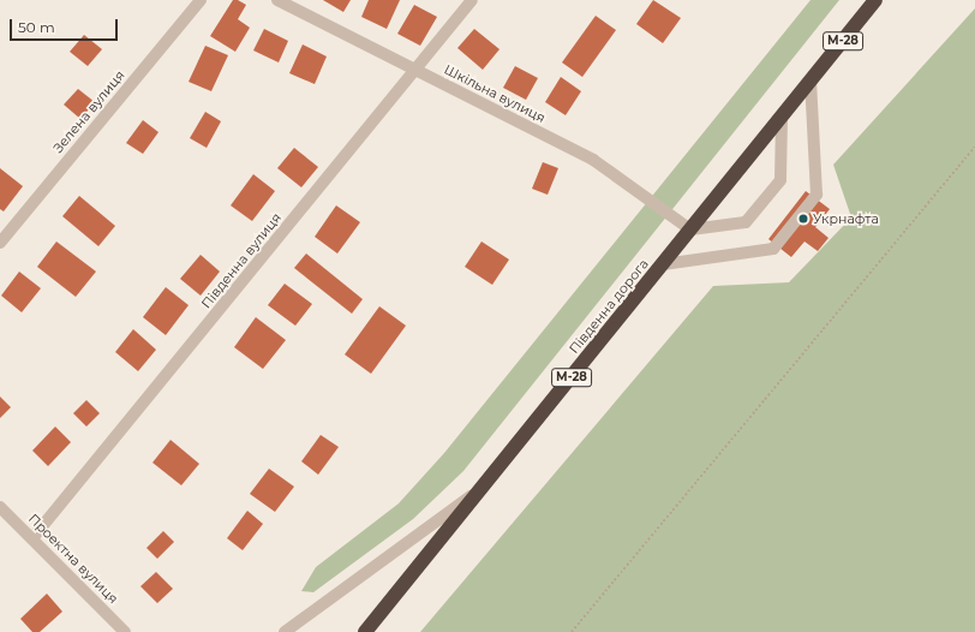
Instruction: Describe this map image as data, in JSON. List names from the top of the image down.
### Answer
{
  "streets": {
    "highway": ["М-28", "Південна дорога"],
    "street": [
      "Шкільна вулиця",
      "Зелена вулиця",
      "Південна вулиця",
      "Проектна вулиця"
    ]
  },
  "crossings": [
    ["Шкільна вулиця", "Південна вулиця"],
    ["Шкільна вулиця", "Південна дорога"],
    ["Південна вулиця", "Проектна вулиця"]
  ],
  "places": ["Укрнафта"],
  "scale_bar": "50 m"
}
